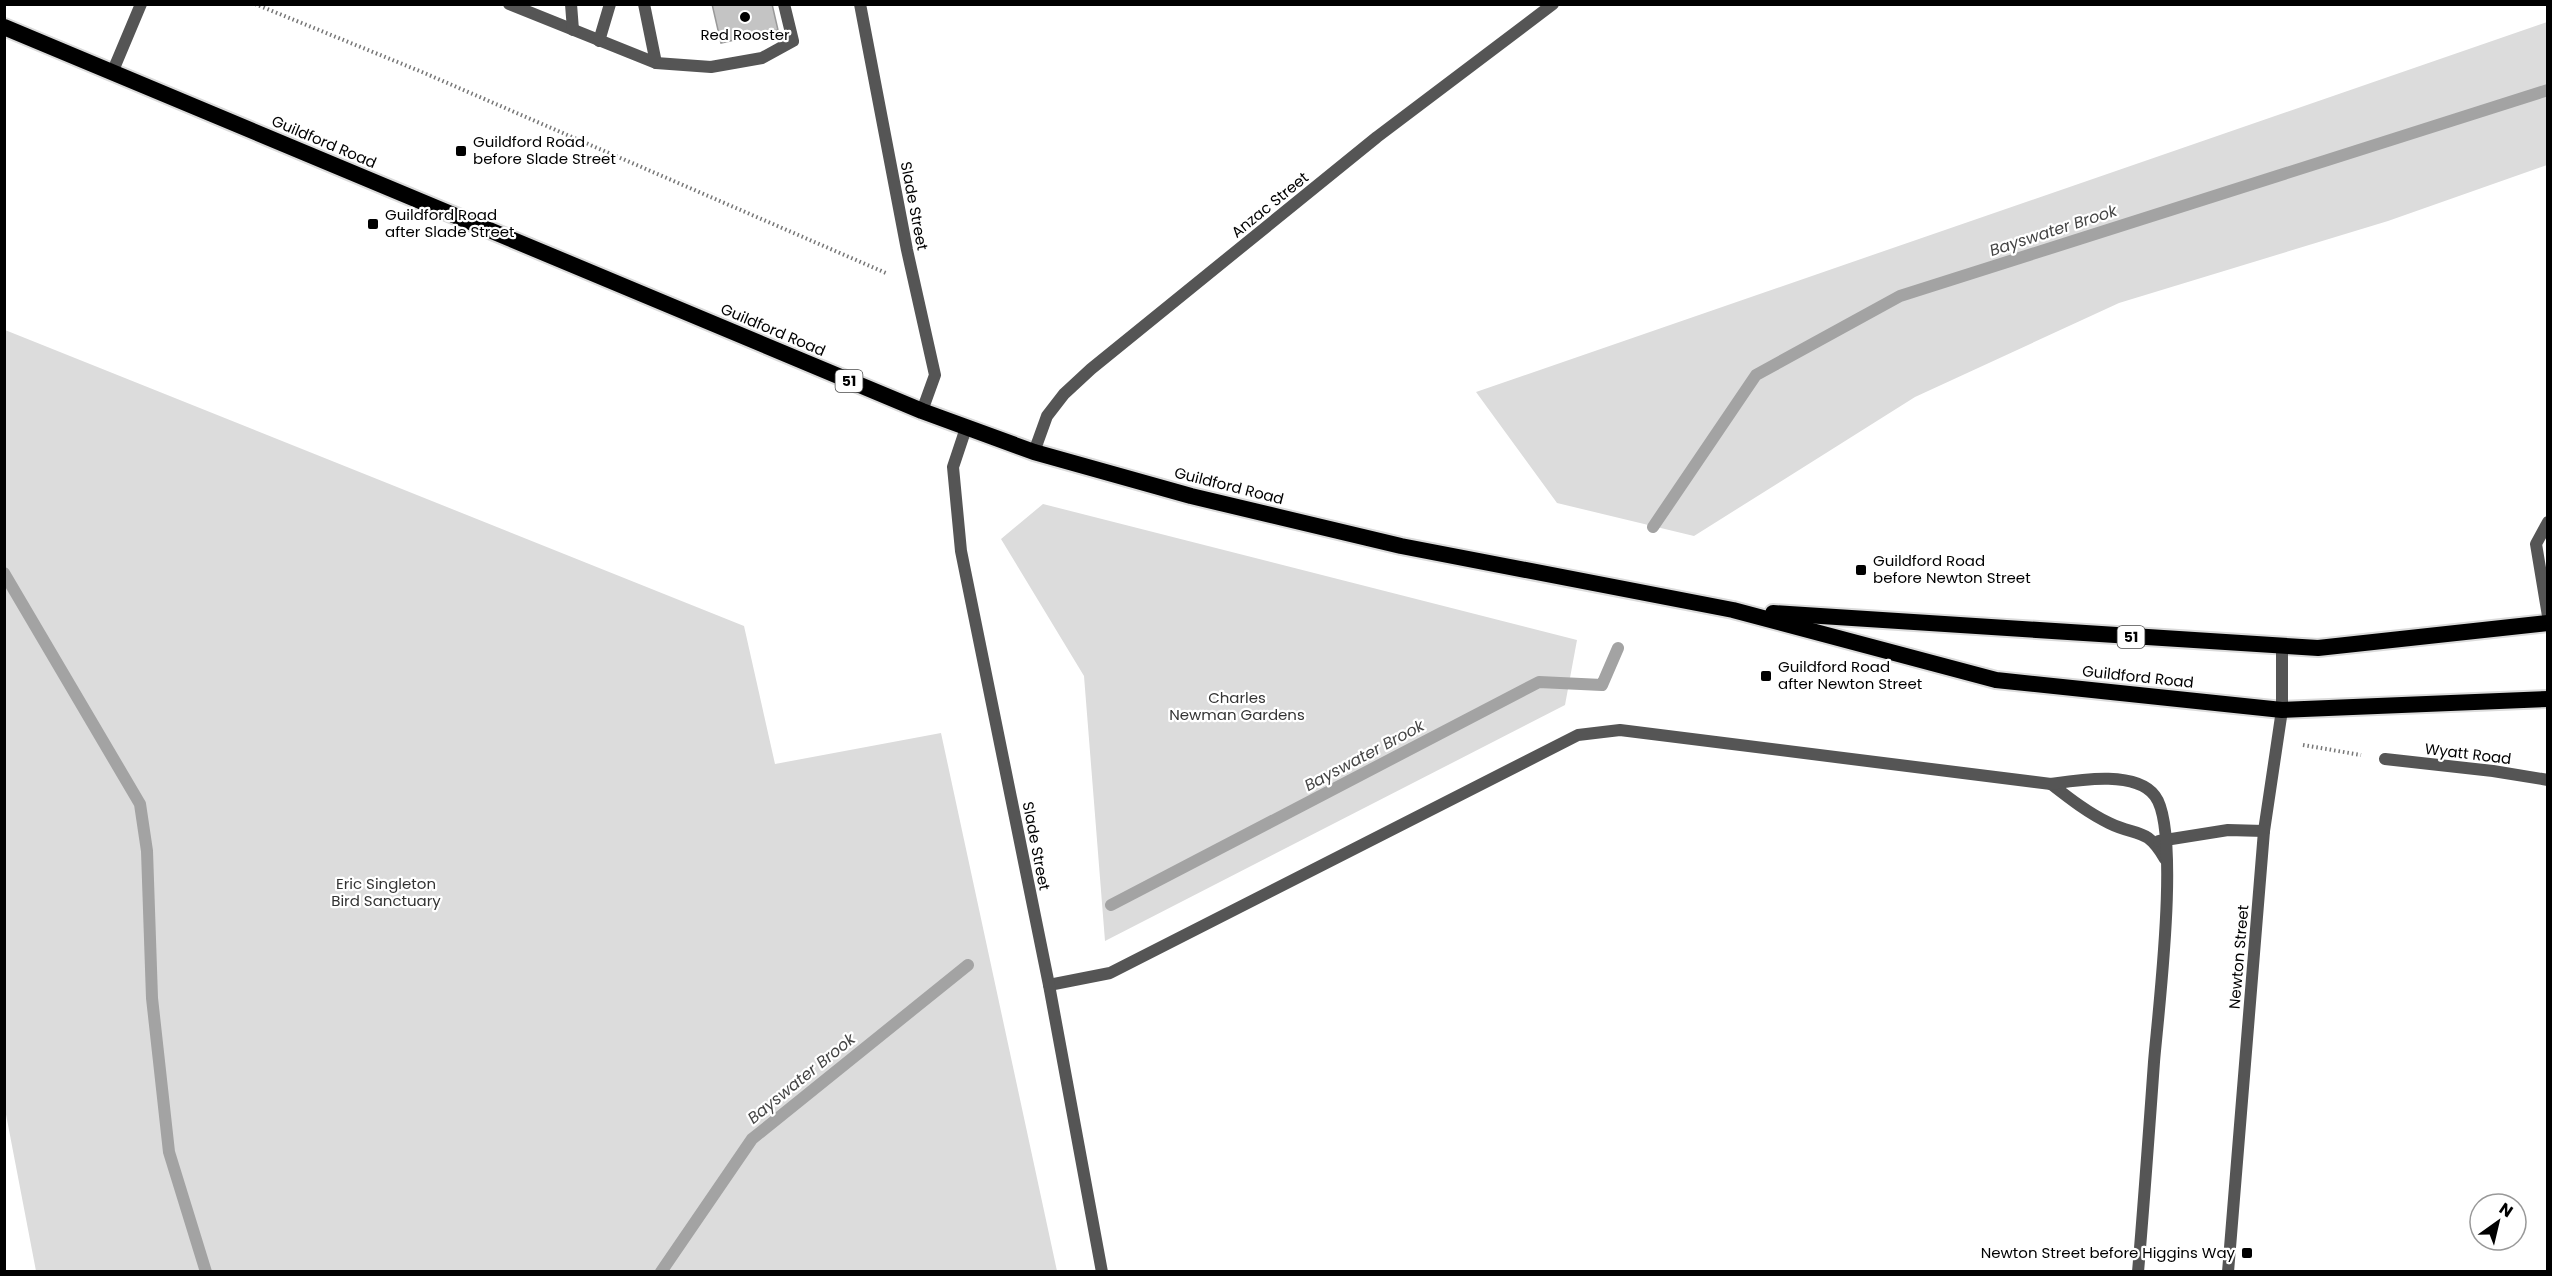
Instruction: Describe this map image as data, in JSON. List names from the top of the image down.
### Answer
{
  "streets": {
    "highway": ["Guildford Road", "51"],
    "street": [
      "Anzac Street",
      "Slade Street",
      "Wyatt Road",
      "Newton Street"
    ]
  },
  "crossings": [
    ["Guildford Road", "Anzac Street"],
    ["Guildford Road", "Slade Street"],
    ["Guildford Road", "Newton Street"]
  ],
  "water": ["Bayswater Brook"],
  "parks": ["Charles Newman Gardens", "Eric Singleton Bird Sanctuary"],
  "places": {
    "other": ["Red Rooster"],
    "transit": [
      "Guildford Road before Slade Street",
      "Guildford Road after Slade Street",
      "Guildford Road before Newton Street",
      "Guildford Road after Newton Street",
      "Newton Street before Higgins Way"
    ]
  },
  "north": "top right"
}
